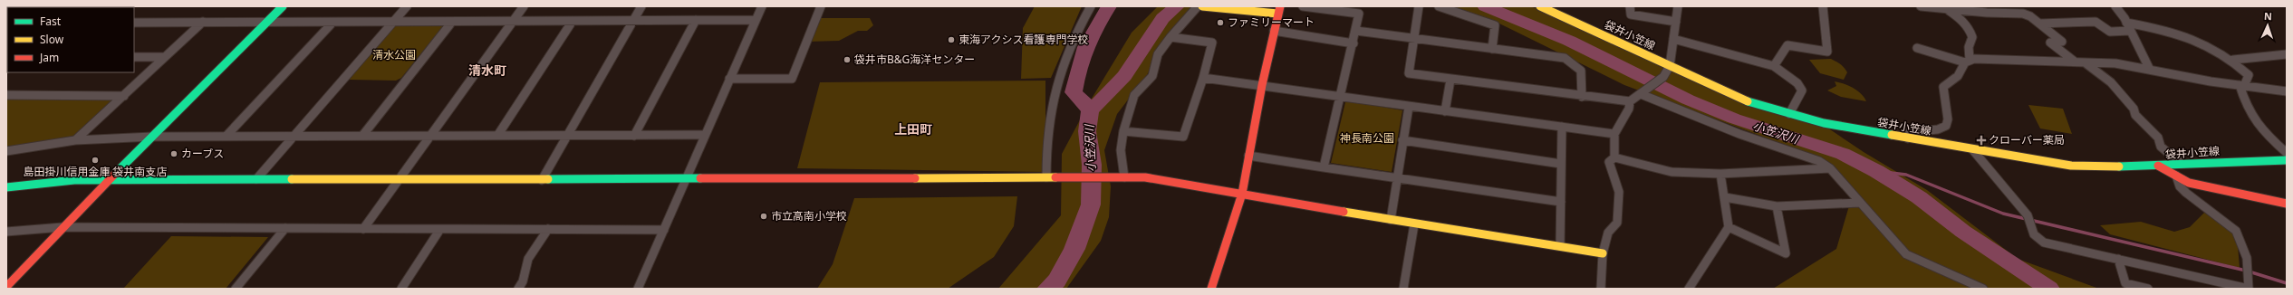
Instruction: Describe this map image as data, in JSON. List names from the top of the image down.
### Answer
{
  "streets": {
    "street": ["袋井小笠線"]
  },
  "districts": ["清水町", "上田町"],
  "water": ["小笠沢川"],
  "parks": ["清水公園", "神長南公園"],
  "places": {
    "other": [
      "ファミリーマート",
      "東海アクシス看護専門学校",
      "袋井市B&G海洋センター",
      "カーブス",
      "島田掛川信用金庫 袋井南支店",
      "市立高南小学校"
    ],
    "health": ["クローバー薬局"]
  },
  "legend": ["Fast", "Slow", "Jam"],
  "north": "top"
}
